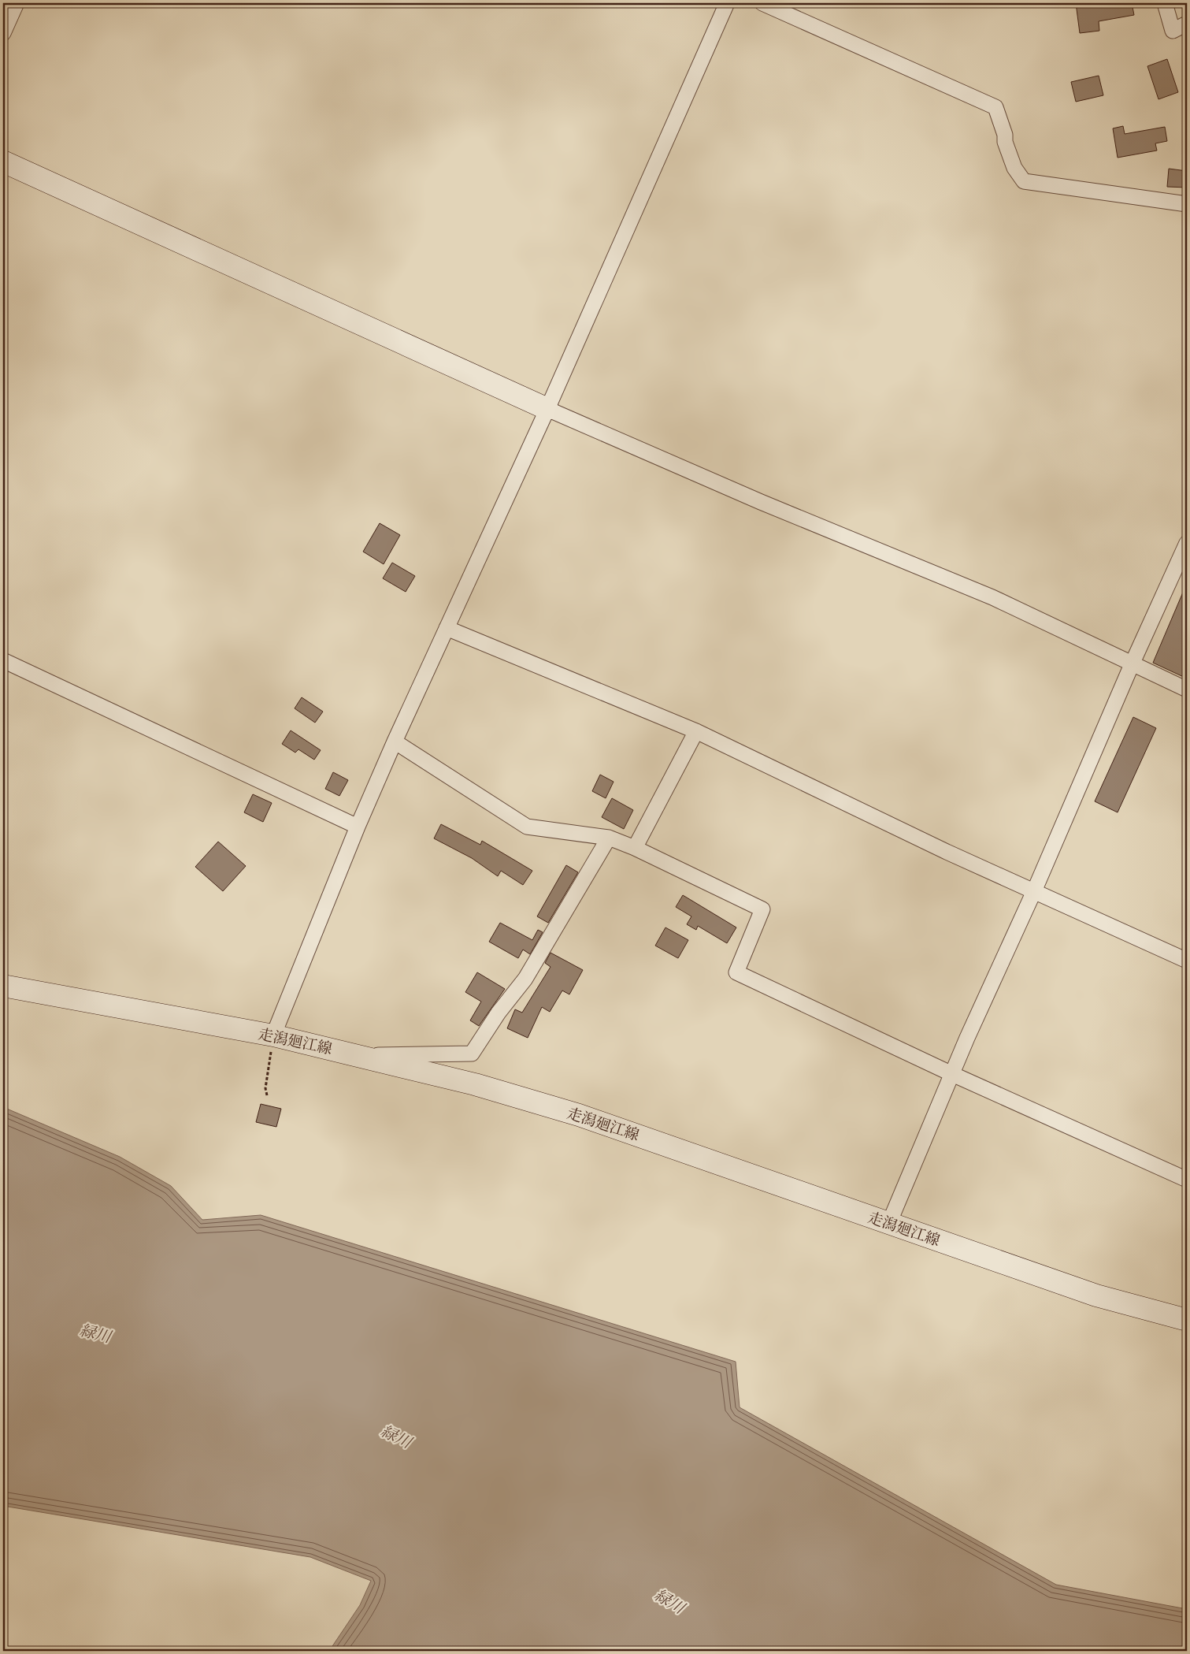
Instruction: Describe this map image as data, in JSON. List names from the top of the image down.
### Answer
{
  "streets": {
    "main road": ["走潟廻江線"]
  },
  "water": ["緑川"]
}
